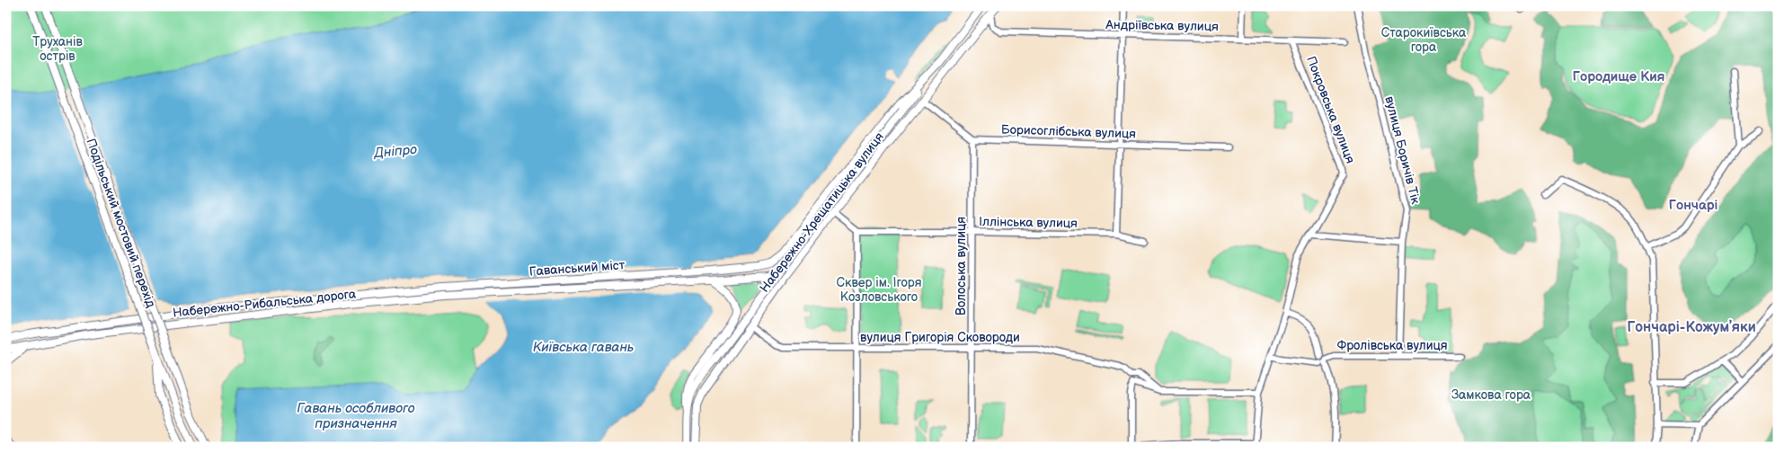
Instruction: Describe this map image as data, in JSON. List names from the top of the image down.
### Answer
{
  "streets": {
    "main road": [
      "Набережно-Хрещатицька вулиця",
      "Подільський мостовий перехід",
      "Гаванський міст",
      "Набережно-Рибальська дорога"
    ],
    "street": [
      "Андріївська вулиця",
      "Покровська вулиця",
      "Борисоглібська вулиця",
      "вулиця Боричів Тік",
      "Іллінська вулиця",
      "Волоська вулиця",
      "вулиця Григорія Сковороди",
      "Фролівська вулиця"
    ]
  },
  "crossings": [
    ["Андріївська вулиця", "Покровська вулиця"],
    ["Андріївська вулиця", "Набережно-Хрещатицька вулиця"],
    ["Покровська вулиця", "Фролівська вулиця"],
    ["Борисоглібська вулиця", "Волоська вулиця"],
    ["вулиця Боричів Тік", "Фролівська вулиця"],
    ["Набережно-Хрещатицька вулиця", "Гаванський міст"],
    ["Набережно-Хрещатицька вулиця", "вулиця Григорія Сковороди"],
    ["Іллінська вулиця", "Волоська вулиця"],
    ["Волоська вулиця", "вулиця Григорія Сковороди"],
    ["Гаванський міст", "Набережно-Рибальська дорога"]
  ],
  "districts": ["Городище Кия", "Гончарі", "Гончарі-Кожумʼяки"],
  "water": ["Дніпро", "Київська гавань", "Гавань особливого призначення"],
  "parks": [
    "Старокиївська гора",
    "Труханів острів",
    "Сквер ім. Ігоря Козловського",
    "Замкова гора"
  ]
}
